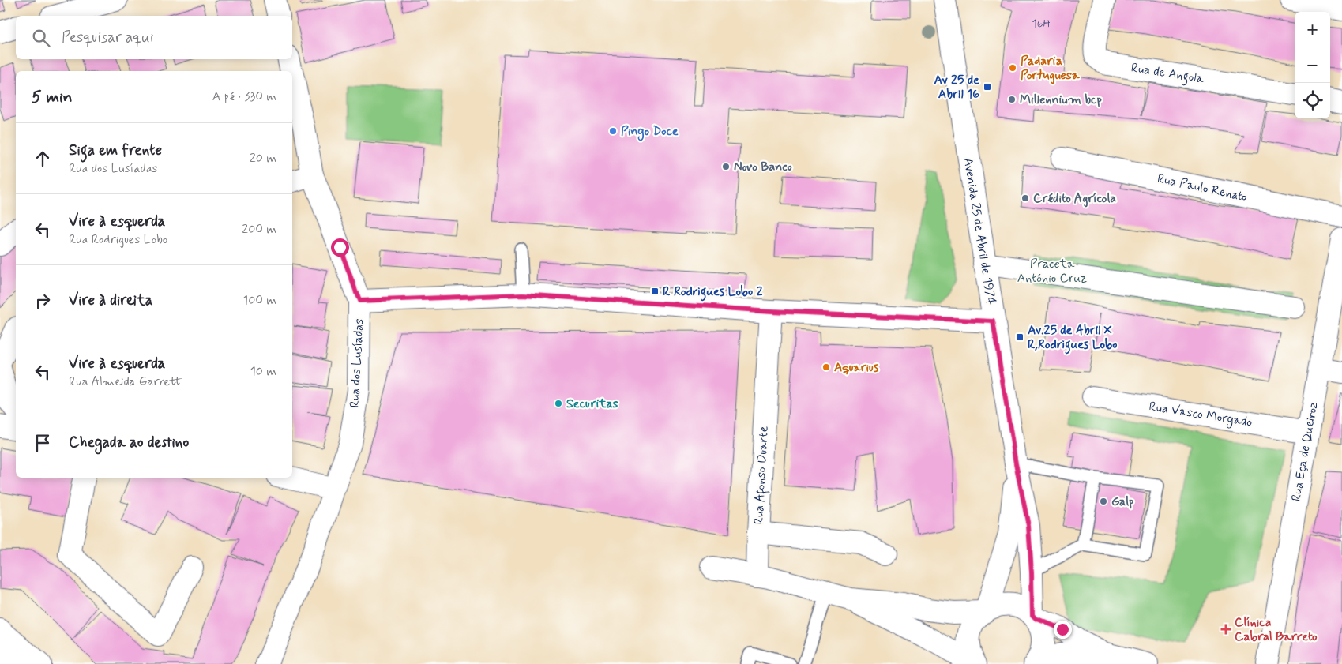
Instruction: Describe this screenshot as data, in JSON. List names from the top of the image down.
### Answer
{
  "streets": {
    "street": [
      "Rua de Angola",
      "Rua Paulo Renato",
      "Avenida 25 de Abril de 1974",
      "Rua dos Lusíadas",
      "Rua Vasco Morgado",
      "Rua Eça de Queiroz",
      "Rua Afonso Duarte"
    ]
  },
  "crossings": [
    ["Rua Vasco Morgado", "Rua Eça de Queiroz"]
  ],
  "parks": ["Praceta António Cruz"],
  "places": {
    "other": [
      "Padaria Portuguesa",
      "Millennium bcp",
      "Pingo Doce",
      "Novo Banco",
      "Crédito Agrícola",
      "Aquarius",
      "Securitas",
      "Galp"
    ],
    "transit": ["Av 25 de Abril 16", "R Rodrigues Lobo 2", "Av.25 de Abril X R,Rodrigues Lobo"],
    "health": ["Clínica Cabral Barreto"]
  },
  "house_numbers": ["16H"],
  "page": {
    "map_buttons": ["+", "−"],
    "search": "Pesquisar aqui",
    "heading": ["5 min", "A pé · 330 m"],
    "list": [
      ["Siga em frente", "Rua dos Lusíadas", "20 m"],
      ["Vire à esquerda", "Rua Rodrigues Lobo", "200 m"],
      ["Vire à direita", "100 m"],
      ["Vire à esquerda", "Rua Almeida Garrett", "10 m"],
      "Chegada ao destino"
    ]
  }
}
